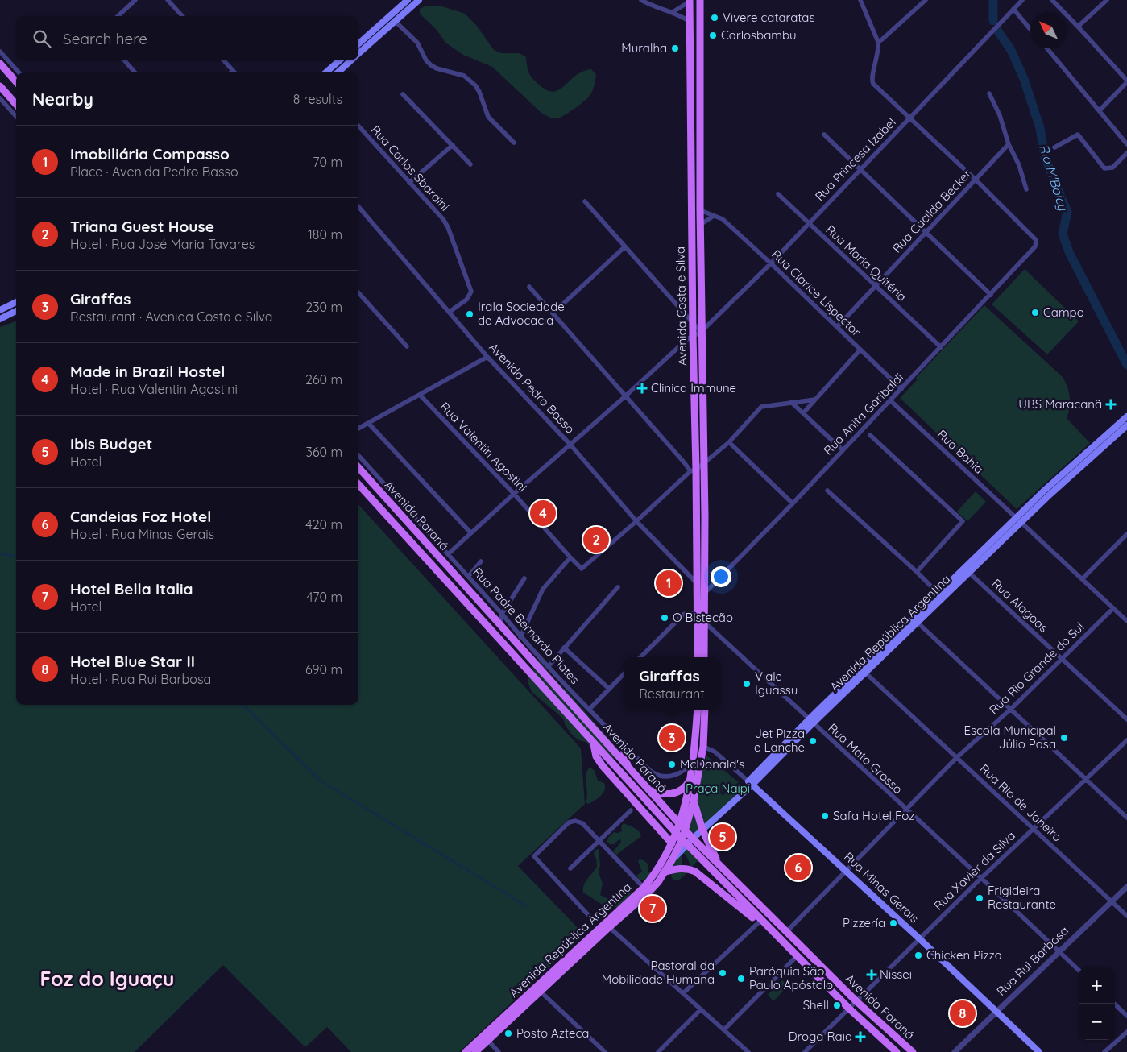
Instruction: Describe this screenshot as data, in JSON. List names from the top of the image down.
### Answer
{
  "streets": {
    "main road": [
      "Avenida Costa e Silva",
      "Avenida Paraná",
      "Avenida República Argentina",
      "Rua Minas Gerais"
    ],
    "street": [
      "Rua Princesa Izabel",
      "Rua Carlos Sbaraini",
      "Rua Cacilda Becker",
      "Rua Maria Quitéria",
      "Rua Clarice Lispector",
      "Avenida Pedro Basso",
      "Rua Anita Garibaldi",
      "Rua Valentin Agostini",
      "Rua Bahia",
      "Rua Alagoas",
      "Rua Padre Bernardo Plates",
      "Rua Rio Grande do Sul",
      "Rua Mato Grosso",
      "Rua Rio de Janeiro",
      "Rua Xavier da Silva",
      "Rua Rui Barbosa"
    ]
  },
  "crossings": [
    ["Rua Princesa Izabel", "Rua Maria Quitéria"],
    ["Rua Princesa Izabel", "Rua Clarice Lispector"],
    ["Rua Princesa Izabel", "Avenida Costa e Silva"],
    ["Rua Princesa Izabel", "Avenida Pedro Basso"],
    ["Rua Princesa Izabel", "Rua Valentin Agostini"],
    ["Rua Princesa Izabel", "Rua Padre Bernardo Plates"],
    ["Rua Carlos Sbaraini", "Avenida Pedro Basso"],
    ["Rua Cacilda Becker", "Rua Maria Quitéria"],
    ["Rua Cacilda Becker", "Rua Clarice Lispector"],
    ["Rua Cacilda Becker", "Rua Anita Garibaldi"],
    ["Rua Maria Quitéria", "Rua Anita Garibaldi"],
    ["Rua Clarice Lispector", "Avenida Costa e Silva"],
    ["Rua Clarice Lispector", "Rua Anita Garibaldi"],
    ["Avenida Costa e Silva", "Avenida Pedro Basso"],
    ["Avenida Costa e Silva", "Rua Anita Garibaldi"],
    ["Avenida Costa e Silva", "Rua Mato Grosso"],
    ["Avenida Pedro Basso", "Rua Valentin Agostini"],
    ["Rua Anita Garibaldi", "Rua Bahia"],
    ["Rua Bahia", "Avenida República Argentina"],
    ["Rua Bahia", "Rua Rio Grande do Sul"],
    ["Avenida Paraná", "Avenida República Argentina"],
    ["Avenida Paraná", "Rua Rio Grande do Sul"],
    ["Avenida Paraná", "Rua Xavier da Silva"],
    ["Rua Alagoas", "Avenida República Argentina"],
    ["Rua Alagoas", "Rua Rio Grande do Sul"],
    ["Avenida República Argentina", "Rua Mato Grosso"],
    ["Avenida República Argentina", "Rua Rio de Janeiro"],
    ["Avenida República Argentina", "Rua Minas Gerais"],
    ["Rua Rio Grande do Sul", "Rua Mato Grosso"],
    ["Rua Rio Grande do Sul", "Rua Rio de Janeiro"],
    ["Rua Rio Grande do Sul", "Rua Minas Gerais"],
    ["Rua Mato Grosso", "Rua Xavier da Silva"],
    ["Rua Mato Grosso", "Rua Rui Barbosa"],
    ["Rua Rio de Janeiro", "Rua Xavier da Silva"],
    ["Rua Rio de Janeiro", "Rua Rui Barbosa"],
    ["Rua Xavier da Silva", "Rua Minas Gerais"],
    ["Rua Minas Gerais", "Rua Rui Barbosa"]
  ],
  "districts": ["Foz do Iguaçu"],
  "water": ["Rio M'Boicy"],
  "parks": ["Praça Naipi"],
  "places": {
    "other": [
      "Vivere cataratas",
      "Carlosbambu",
      "Muralha",
      "Campo",
      "Irala Sociedade de Advocacia",
      "O Bistecão",
      "Viale Iguassu",
      "Escola Municipal Júlio Pasa",
      "Jet Pizza e Lanche",
      "McDonald's",
      "Safa Hotel Foz",
      "Frigideira Restaurante",
      "Pizzería",
      "Chicken Pizza",
      "Pastoral da Mobilidade Humana",
      "Paróquia São Paulo Apóstolo",
      "Shell",
      "Posto Azteca"
    ],
    "health": [
      "Clinica Immune",
      "UBS Maracanã",
      "Nissei",
      "Droga Raia"
    ]
  },
  "north": "top left",
  "page": {
    "search": "Search here",
    "heading": ["Nearby", "8 results"],
    "list": [
      {
        "mark": "1",
        "name": "Imobiliária Compasso",
        "note": "Place · Avenida Pedro Basso",
        "value": "70 m"
      },
      {
        "mark": "2",
        "name": "Triana Guest House",
        "note": "Hotel · Rua José Maria Tavares",
        "value": "180 m"
      },
      {
        "mark": "3",
        "name": "Giraffas",
        "note": "Restaurant · Avenida Costa e Silva",
        "value": "230 m"
      },
      {
        "mark": "4",
        "name": "Made in Brazil Hostel",
        "note": "Hotel · Rua Valentin Agostini",
        "value": "260 m"
      },
      {
        "mark": "5",
        "name": "Ibis Budget",
        "note": "Hotel",
        "value": "360 m"
      },
      {
        "mark": "6",
        "name": "Candeias Foz Hotel",
        "note": "Hotel · Rua Minas Gerais",
        "value": "420 m"
      },
      {
        "mark": "7",
        "name": "Hotel Bella Italia",
        "note": "Hotel",
        "value": "470 m"
      },
      {
        "mark": "8",
        "name": "Hotel Blue Star II",
        "note": "Hotel · Rua Rui Barbosa",
        "value": "690 m"
      }
    ],
    "pins": [
      "4",
      "2",
      "1",
      "3",
      "5",
      "6",
      "7",
      "8"
    ],
    "popup": ["Giraffas", "Restaurant"],
    "map_buttons": ["+", "−"]
  }
}
